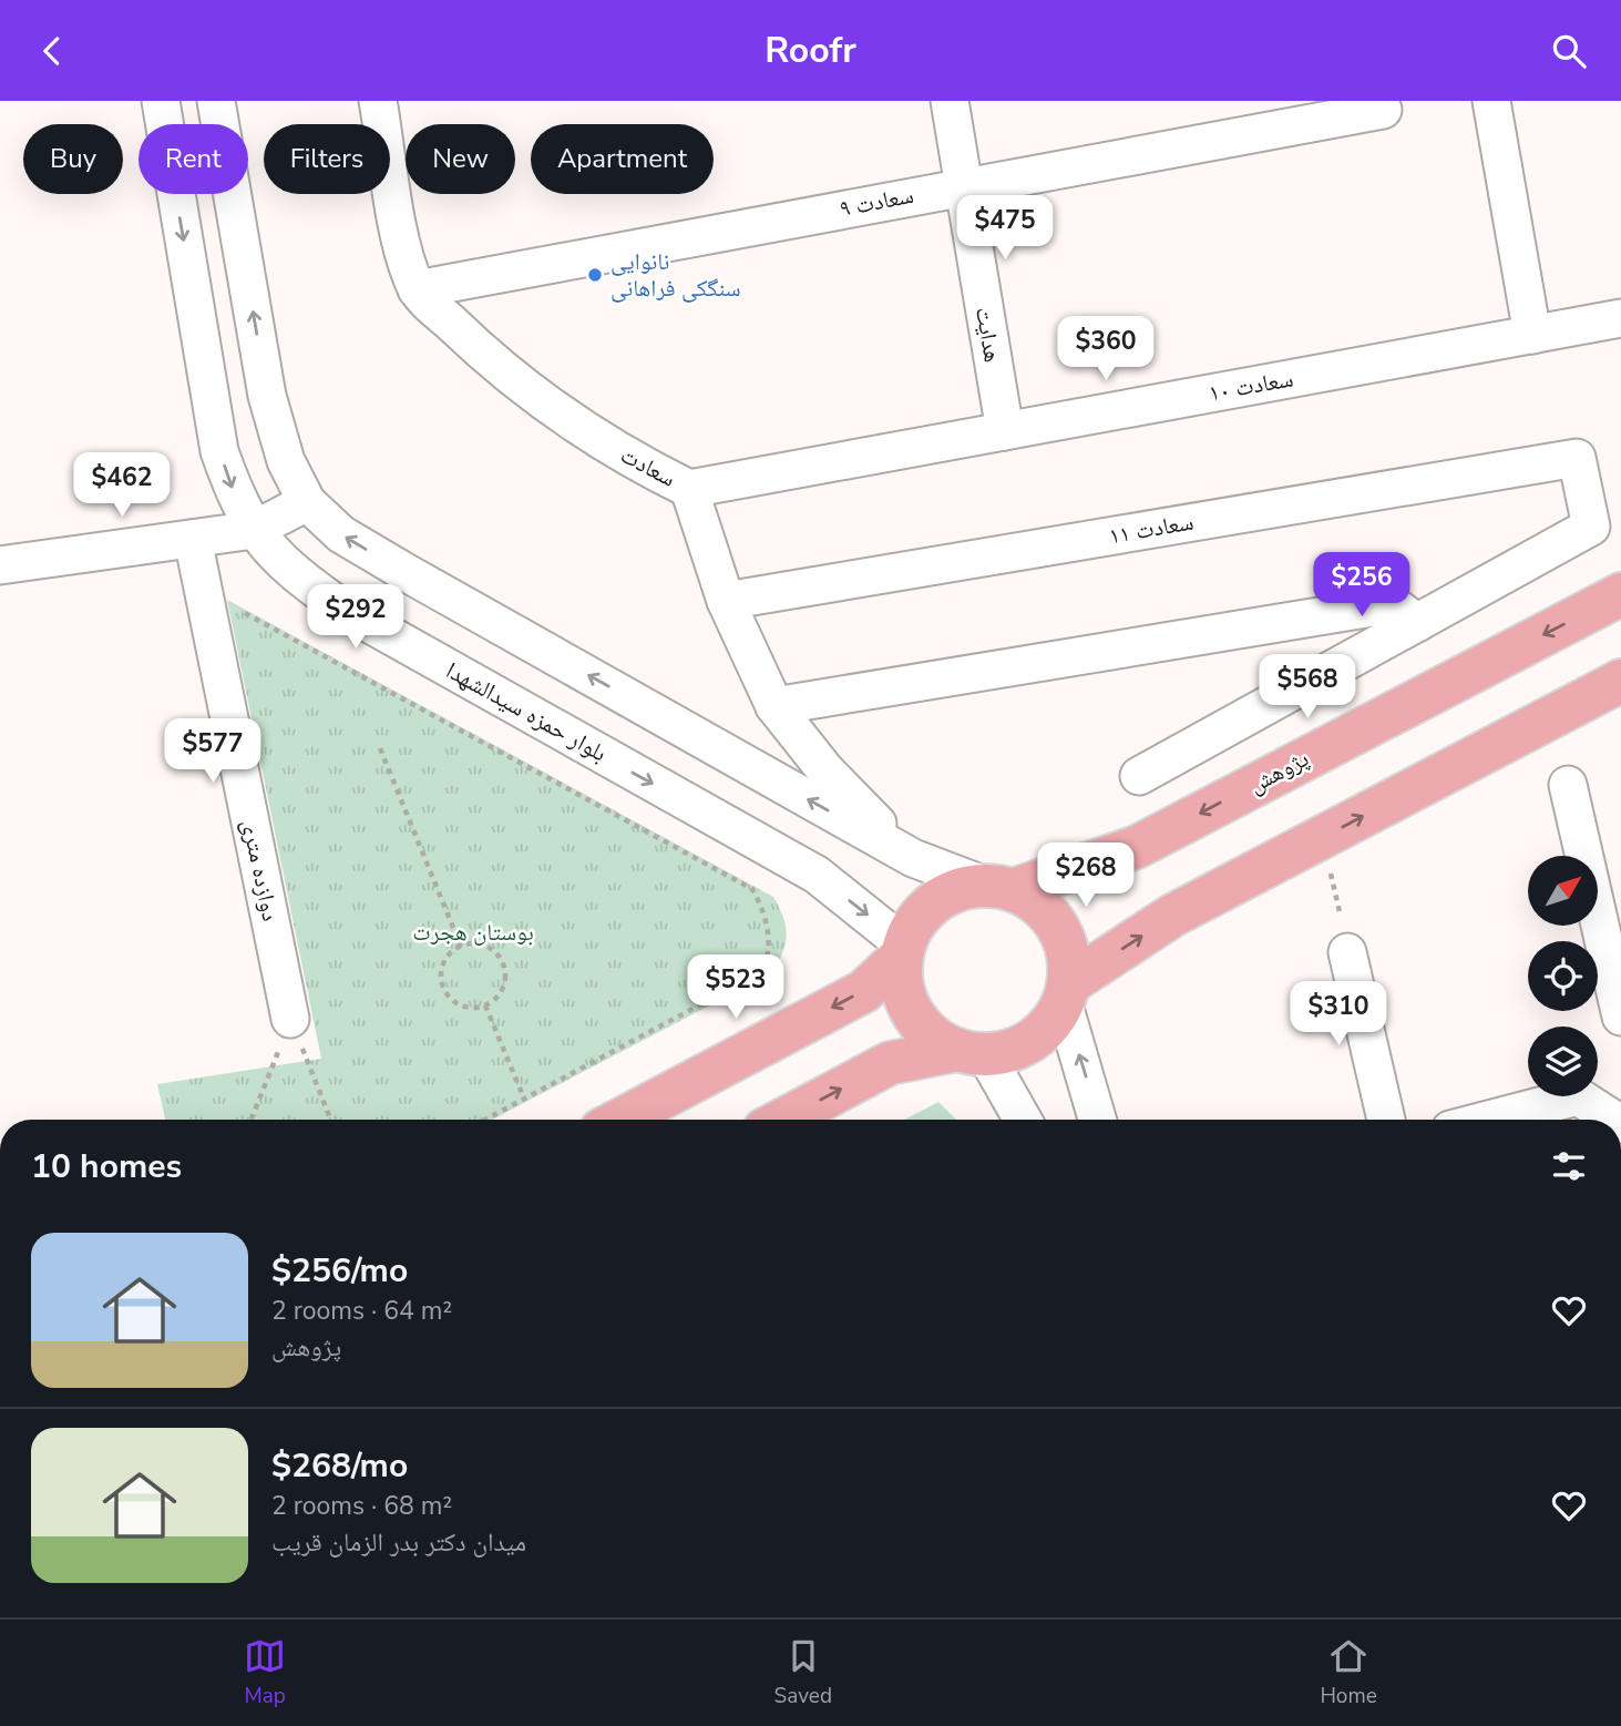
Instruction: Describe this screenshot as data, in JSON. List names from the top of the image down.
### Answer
{
  "streets": {
    "main road": ["پژوهش"],
    "street": [
      "سعادت ۹",
      "هدایت",
      "سعادت ۱۰",
      "سعادت",
      "سعادت ۱۱",
      "بلوار حمزه سیدالشهدا",
      "دوازده متری"
    ]
  },
  "crossings": [
    ["سعادت ۹", "هدایت"],
    ["سعادت ۹", "سعادت"],
    ["هدایت", "سعادت ۱۰"],
    ["سعادت ۱۰", "سعادت"],
    ["سعادت", "سعادت ۱۱"],
    ["بلوار حمزه سیدالشهدا", "پژوهش"]
  ],
  "parks": ["بوستان هجرت"],
  "places": ["نانوایی سنگکی فراهانی"],
  "north": "top right",
  "page": {
    "header": "Roofr",
    "chip": [
      "Buy",
      "Rent",
      "Filters",
      "New",
      "Apartment"
    ],
    "price": [
      "$475",
      "$360",
      "$462",
      "$256",
      "$292",
      "$568",
      "$577",
      "$268",
      "$523",
      "$310"
    ],
    "heading": "10 homes",
    "list": [
      {
        "name": "$256/mo",
        "note": "2 rooms · 64 m² · پژوهش"
      },
      {
        "name": "$268/mo",
        "note": "2 rooms · 68 m² · میدان دکتر بدر الزمان قریب"
      }
    ],
    "tabs": ["Map", "Saved", "Home"]
  }
}
